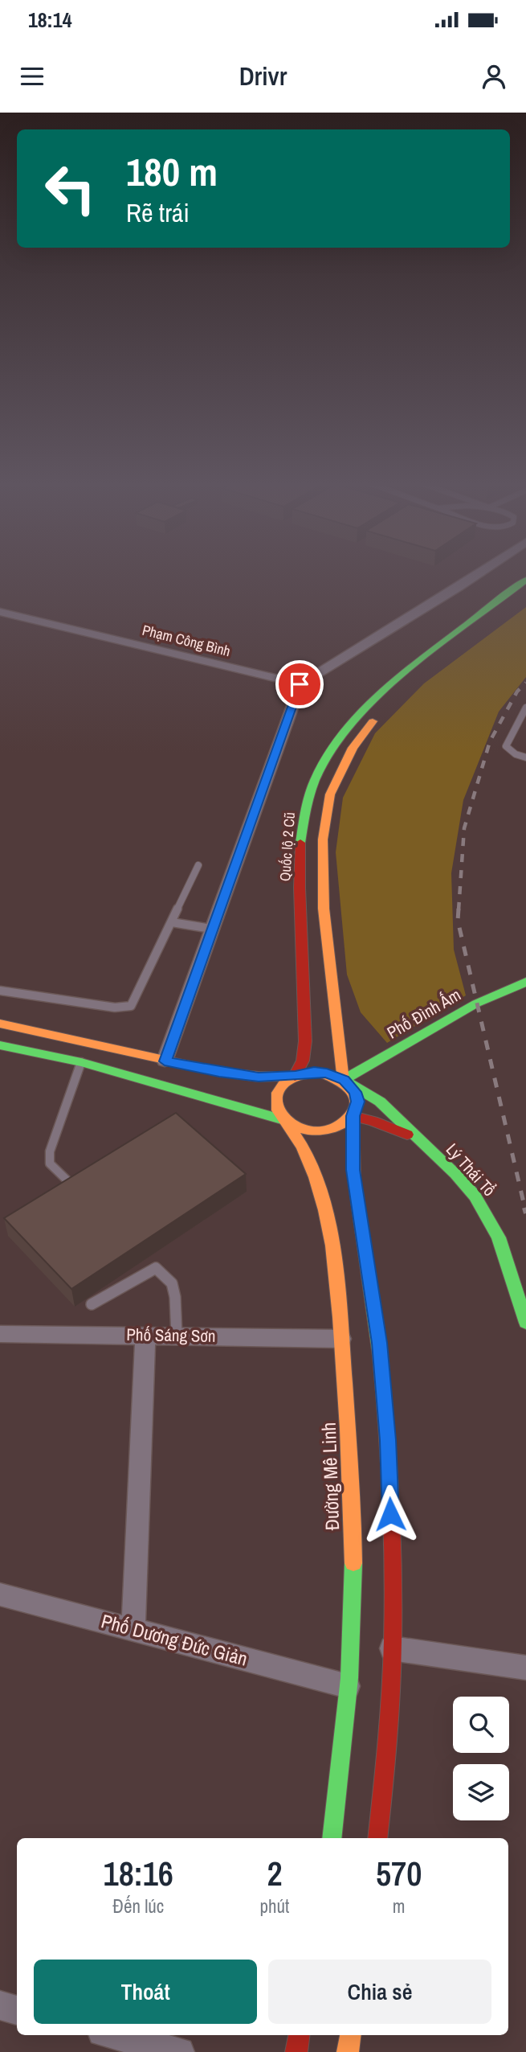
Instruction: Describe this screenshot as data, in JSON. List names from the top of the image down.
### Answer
{
  "streets": {
    "main road": [
      "Quốc lộ 2 Cũ",
      "Phố Đình Ấm",
      "Lý Thái Tổ",
      "Đường Mê Linh"
    ],
    "street": ["Phạm Công Bình", "Phố Sáng Sơn", "Phố Dương Đức Giản"]
  },
  "crossings": [
    ["Quốc lộ 2 Cũ", "Phố Đình Ấm"],
    ["Quốc lộ 2 Cũ", "Lý Thái Tổ"],
    ["Quốc lộ 2 Cũ", "Đường Mê Linh"],
    ["Phố Đình Ấm", "Lý Thái Tổ"],
    ["Phố Đình Ấm", "Đường Mê Linh"],
    ["Lý Thái Tổ", "Đường Mê Linh"],
    ["Phố Sáng Sơn", "Đường Mê Linh"],
    ["Đường Mê Linh", "Phố Dương Đức Giản"]
  ],
  "page": {
    "status": "18:14",
    "header": "Drivr",
    "turn": ["180 m", "Rẽ trái"],
    "eta": [
      "18:16",
      "Đến lúc",
      "2",
      "phút",
      "570",
      "m"
    ],
    "buttons": ["Thoát", "Chia sẻ"]
  }
}
